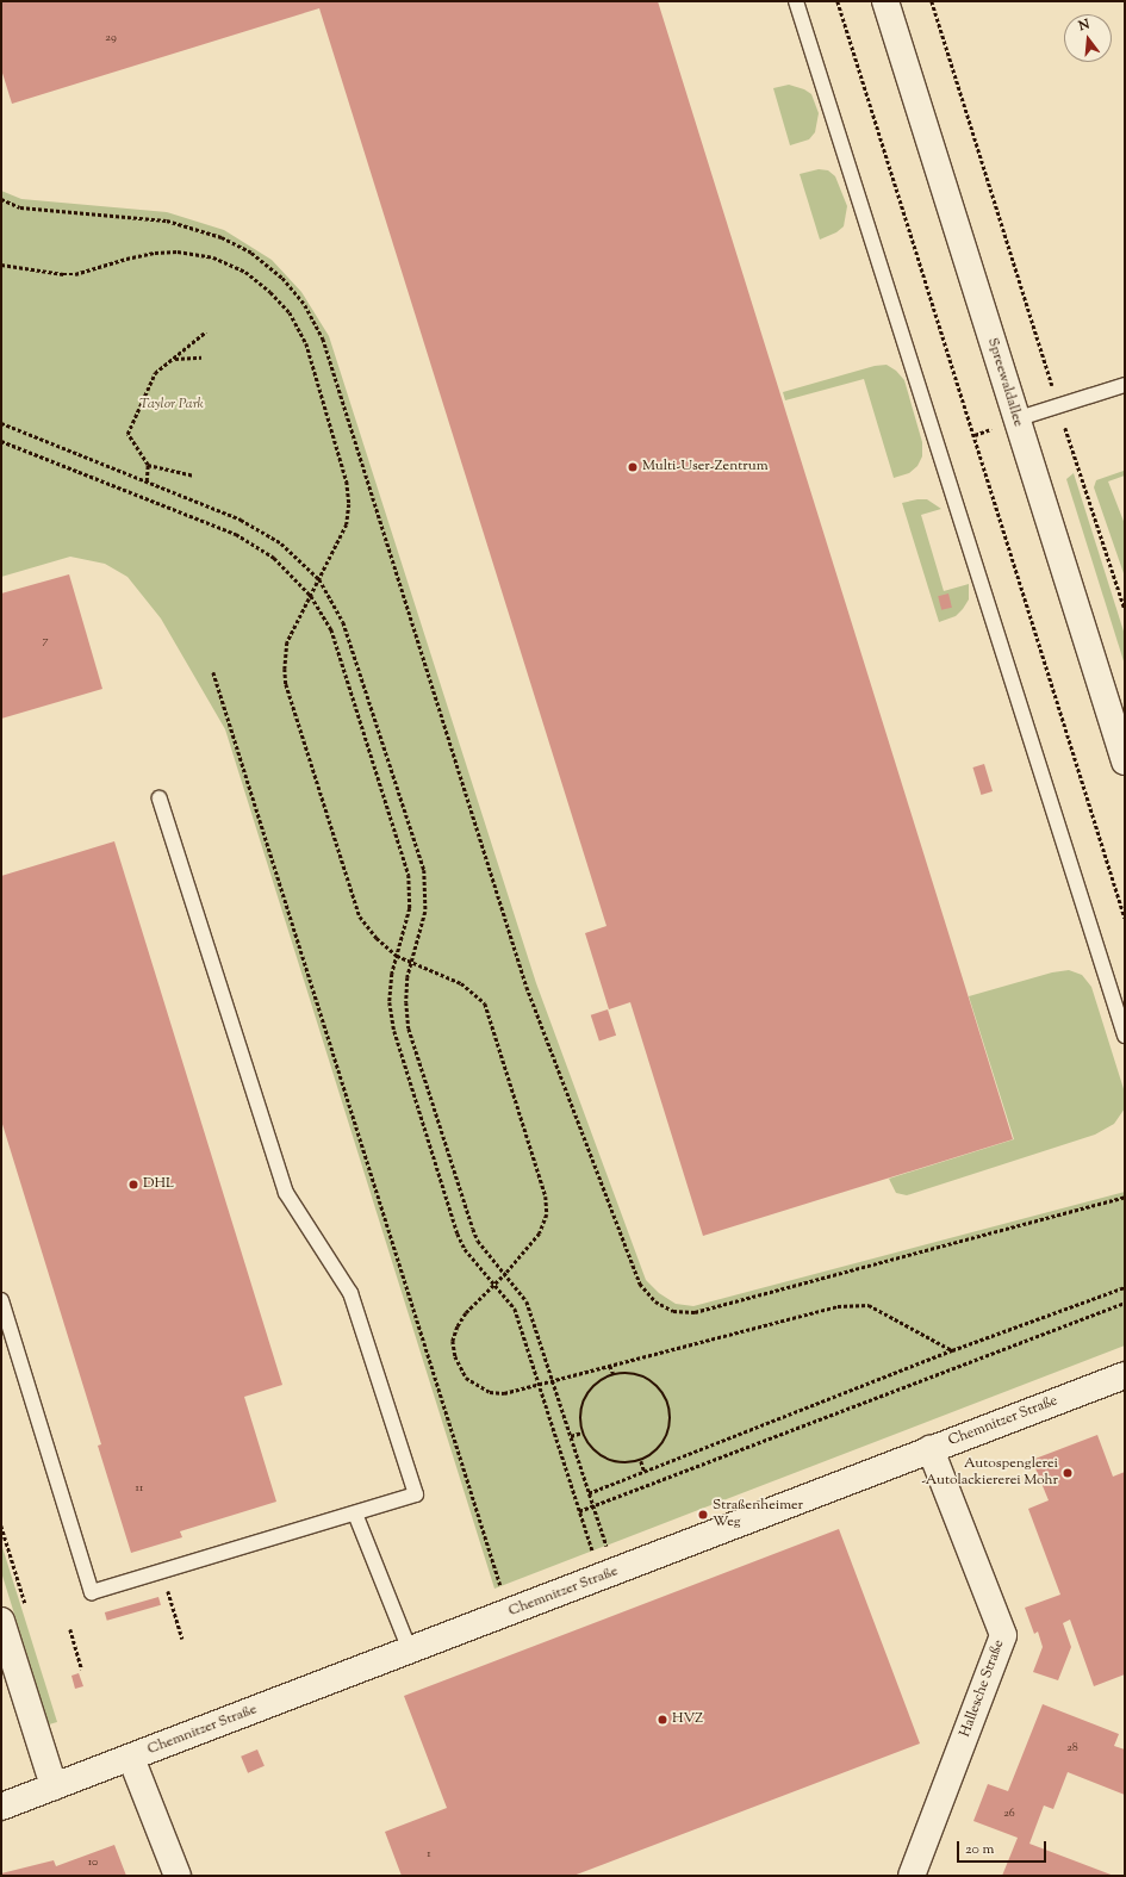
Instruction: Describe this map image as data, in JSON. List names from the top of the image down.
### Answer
{
  "streets": {
    "street": ["Spreewaldallee", "Chemnitzer Straße", "Hallesche Straße"]
  },
  "crossings": [
    ["Chemnitzer Straße", "Hallesche Straße"]
  ],
  "parks": ["Taylor Park"],
  "places": [
    "Multi-User-Zentrum",
    "DHL",
    "Autospenglerei -Autolackiererei Mohr",
    "Straßenheimer Weg",
    "HVZ"
  ],
  "house_numbers": [
    "29",
    "7",
    "11",
    "28",
    "26",
    "1",
    "10"
  ],
  "scale_bar": "20 m",
  "north": "top"
}
